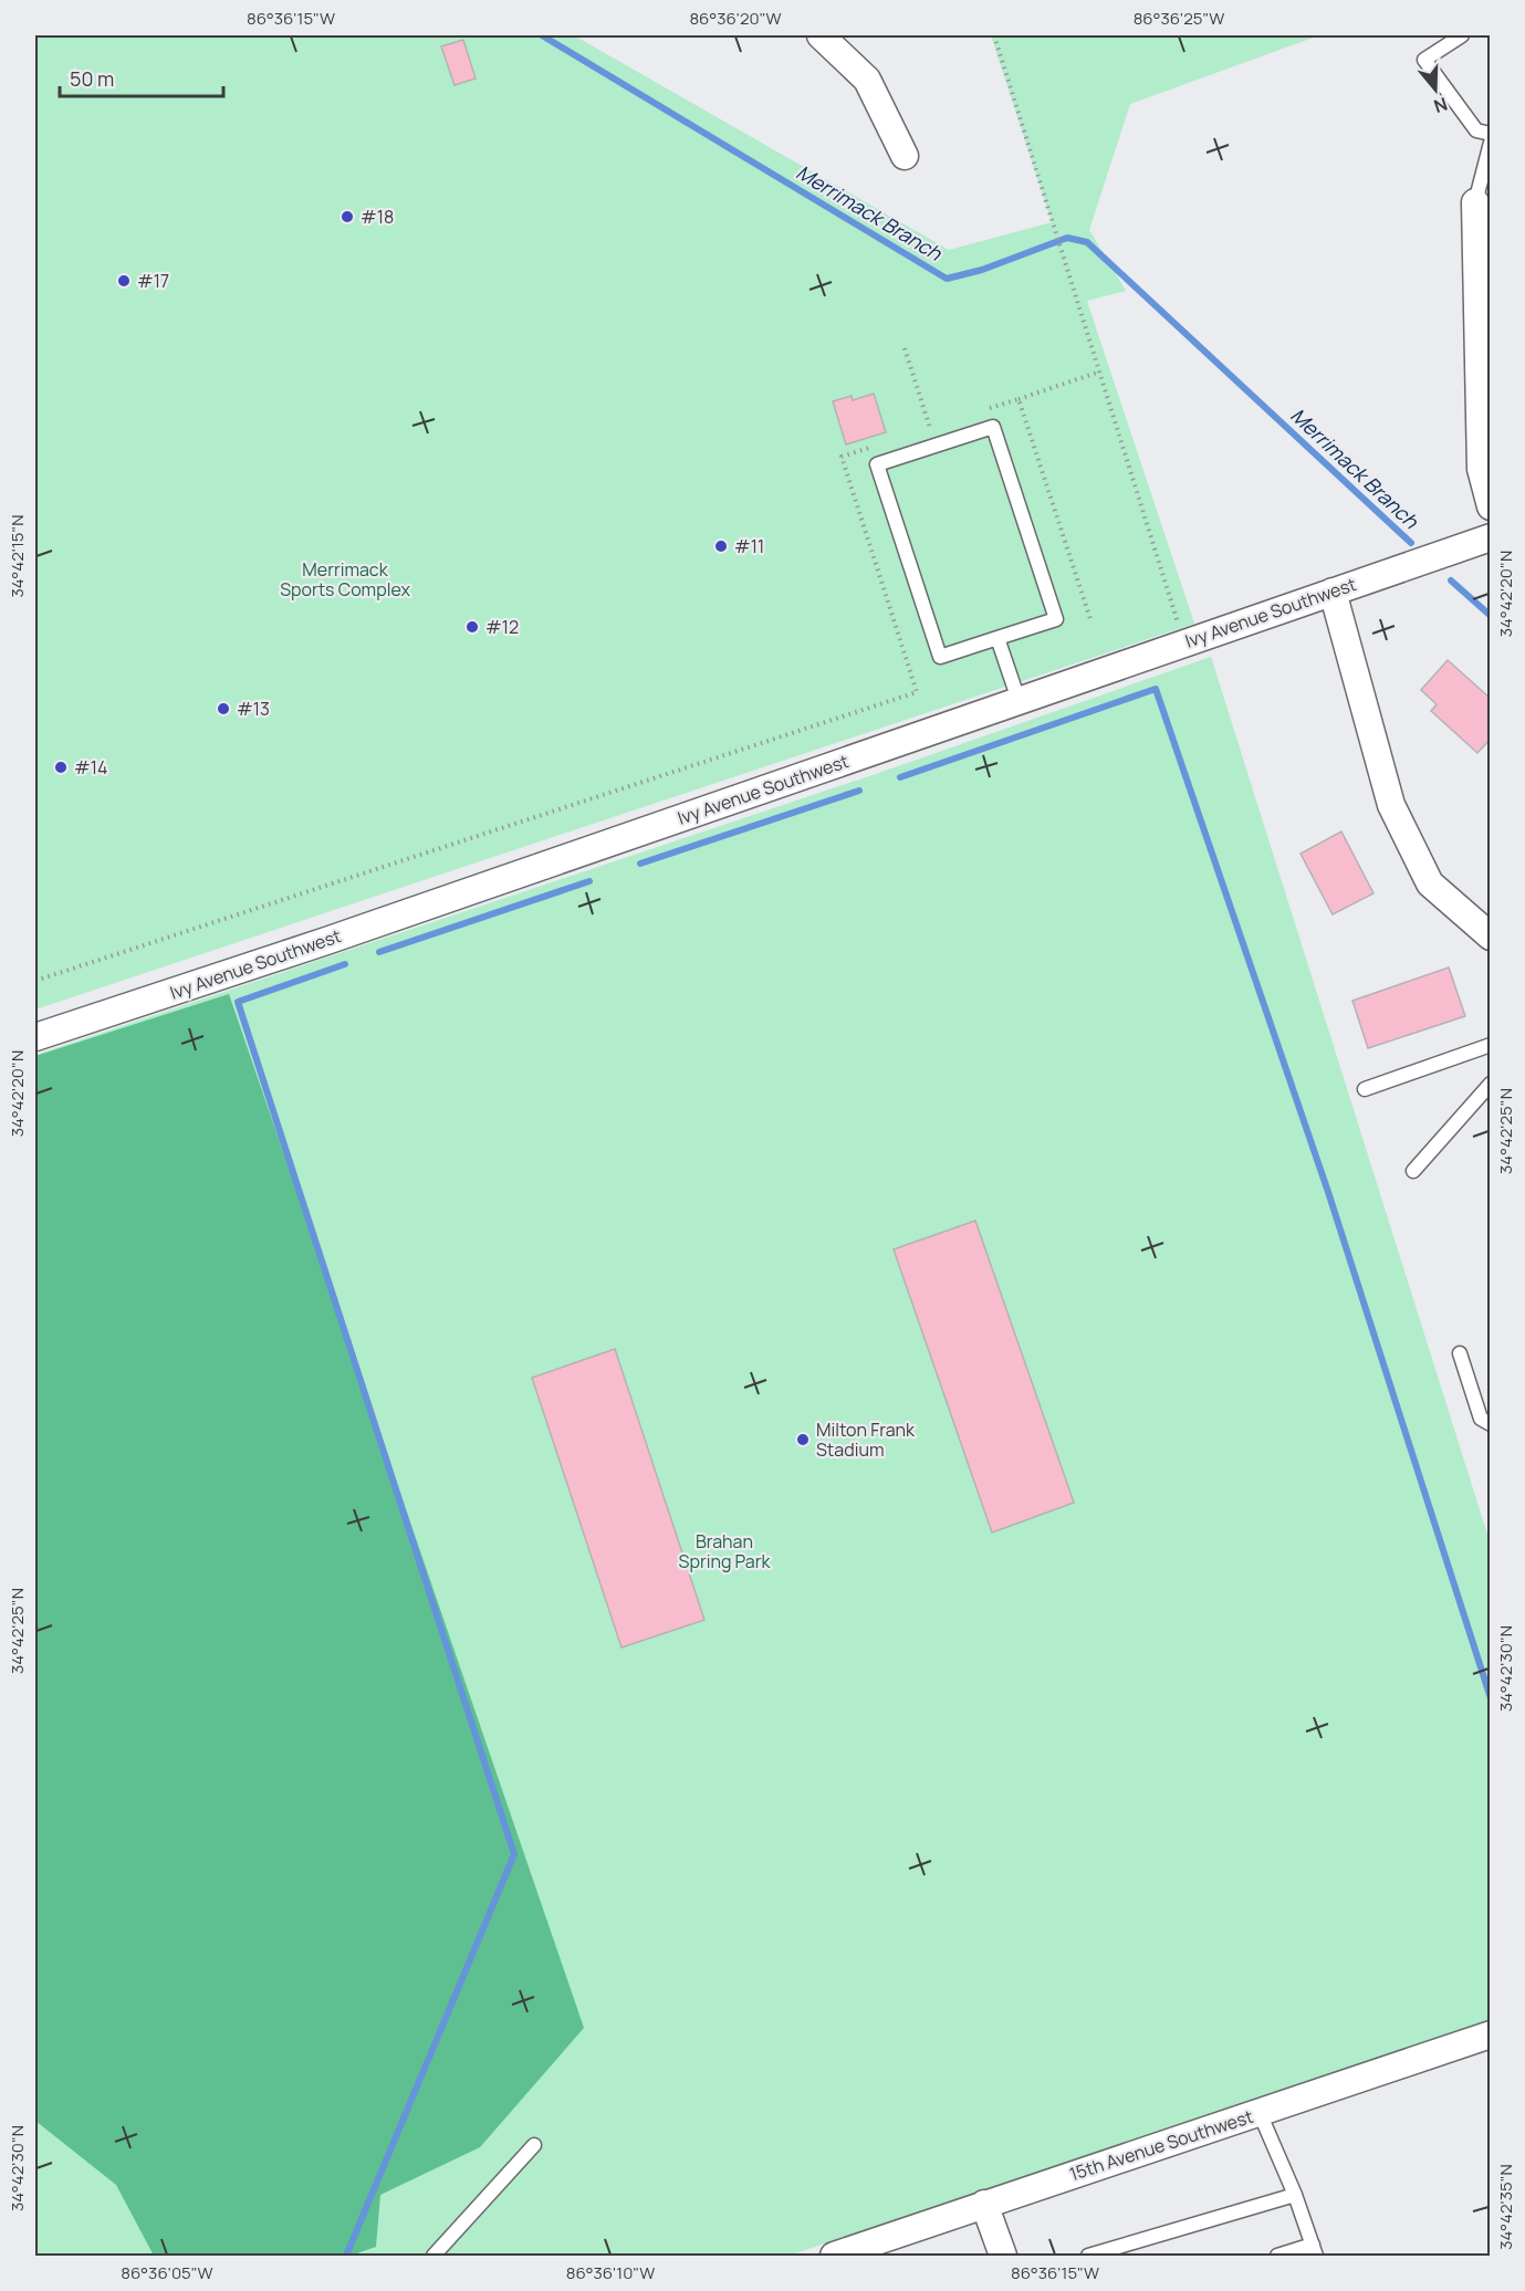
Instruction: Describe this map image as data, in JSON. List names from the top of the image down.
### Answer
{
  "streets": {
    "street": ["Ivy Avenue Southwest", "15th Avenue Southwest"]
  },
  "water": ["Merrimack Branch"],
  "parks": ["Merrimack Sports Complex", "Brahan Spring Park"],
  "places": [
    "#18",
    "#17",
    "#11",
    "#12",
    "#13",
    "#14",
    "Milton Frank Stadium"
  ],
  "scale_bar": "50 m",
  "north": "bottom",
  "coordinates": [
    "86°36'15\"W",
    "86°36'20\"W",
    "86°36'25\"W",
    "34°42'15\"N",
    "34°42'20\"N",
    "34°42'25\"N",
    "34°42'30\"N",
    "34°42'35\"N",
    "86°36'05\"W",
    "86°36'10\"W"
  ]
}
